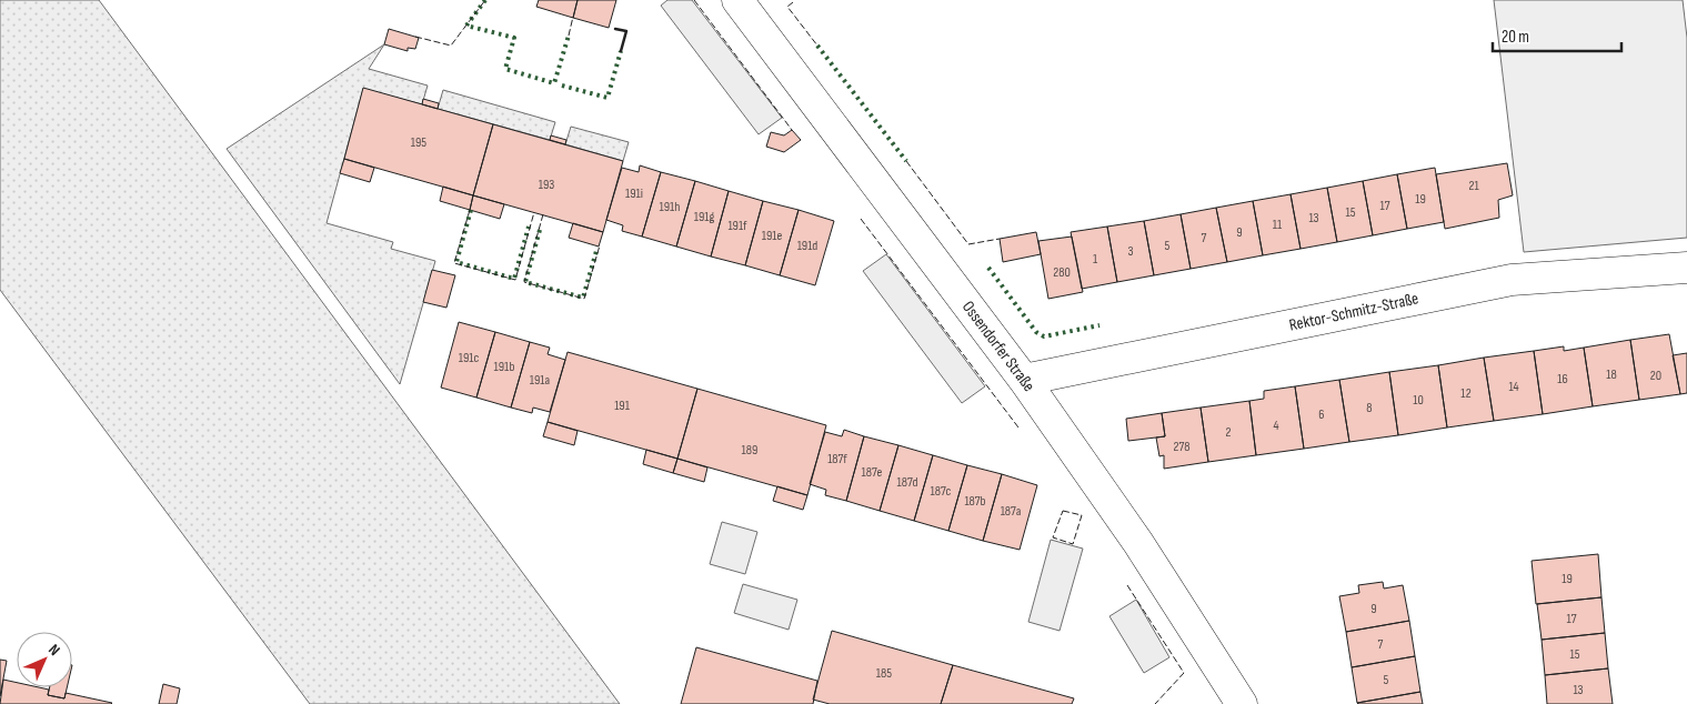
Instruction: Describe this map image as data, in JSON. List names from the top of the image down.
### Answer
{
  "streets": {
    "street": ["Rektor-Schmitz-Straße", "Ossendorfer Straße"]
  },
  "crossings": [
    ["Rektor-Schmitz-Straße", "Ossendorfer Straße"]
  ],
  "house_numbers": [
    "195",
    "193",
    "21",
    "191i",
    "19",
    "17",
    "191h",
    "15",
    "191g",
    "13",
    "11",
    "191f",
    "9",
    "191e",
    "7",
    "191d",
    "5",
    "3",
    "1",
    "280",
    "191c",
    "191b",
    "18",
    "20",
    "16",
    "191a",
    "14",
    "12",
    "10",
    "191",
    "8",
    "6",
    "4",
    "2",
    "278",
    "189",
    "187f",
    "187e",
    "187d",
    "187c",
    "187b",
    "187a",
    "19",
    "9",
    "17",
    "7",
    "15",
    "185",
    "5",
    "13"
  ],
  "scale_bar": "20 m",
  "north": "top right"
}
